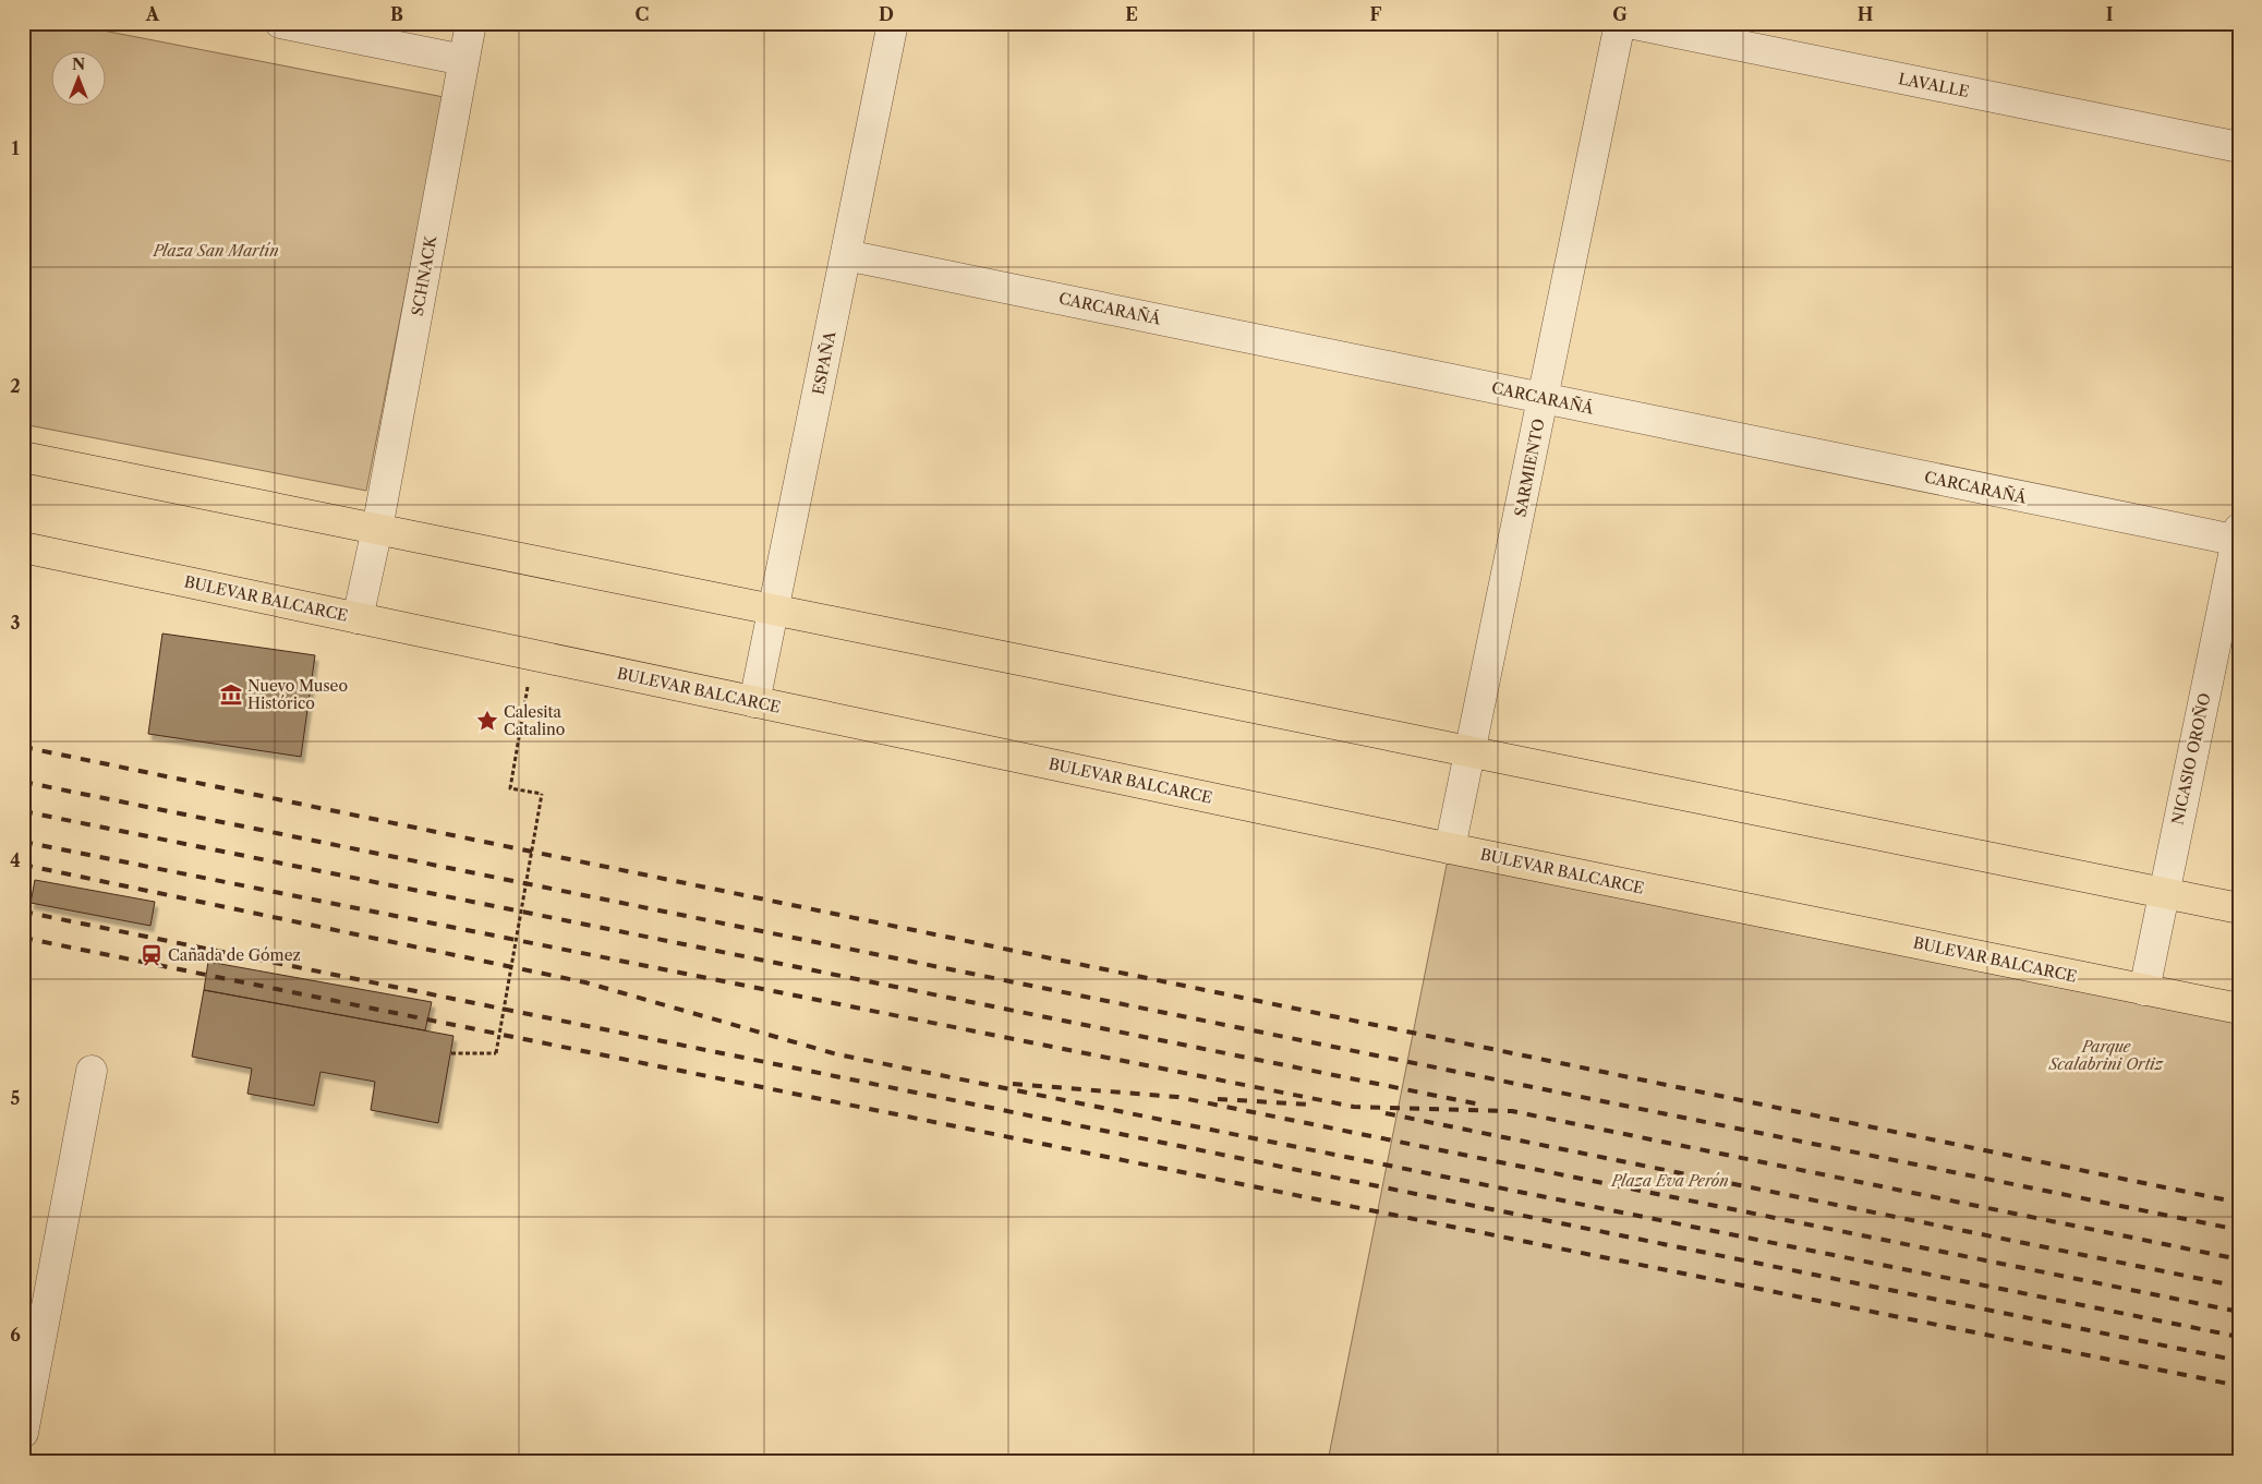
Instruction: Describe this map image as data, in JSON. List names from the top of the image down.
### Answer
{
  "streets": {
    "main road": ["BULEVAR BALCARCE"],
    "street": [
      "LAVALLE",
      "SCHNACK",
      "CARCARAÑÁ",
      "ESPAÑA",
      "SARMIENTO",
      "NICASIO OROÑO"
    ]
  },
  "crossings": [
    ["SCHNACK", "BULEVAR BALCARCE"],
    ["CARCARAÑÁ", "ESPAÑA"],
    ["CARCARAÑÁ", "SARMIENTO"],
    ["CARCARAÑÁ", "NICASIO OROÑO"],
    ["ESPAÑA", "BULEVAR BALCARCE"],
    ["SARMIENTO", "BULEVAR BALCARCE"],
    ["BULEVAR BALCARCE", "NICASIO OROÑO"]
  ],
  "parks": ["Plaza San Martín", "Parque Scalabrini Ortiz", "Plaza Eva Perón"],
  "places": {
    "museum": ["Nuevo Museo Histórico"],
    "place": ["Calesita Catalino"],
    "station": ["Cañada de Gómez"]
  },
  "north": "top",
  "grid": {
    "columns": [
      "A",
      "B",
      "C",
      "D",
      "E",
      "F",
      "G",
      "H",
      "I"
    ],
    "rows": [
      "1",
      "2",
      "3",
      "4",
      "5",
      "6"
    ]
  }
}
